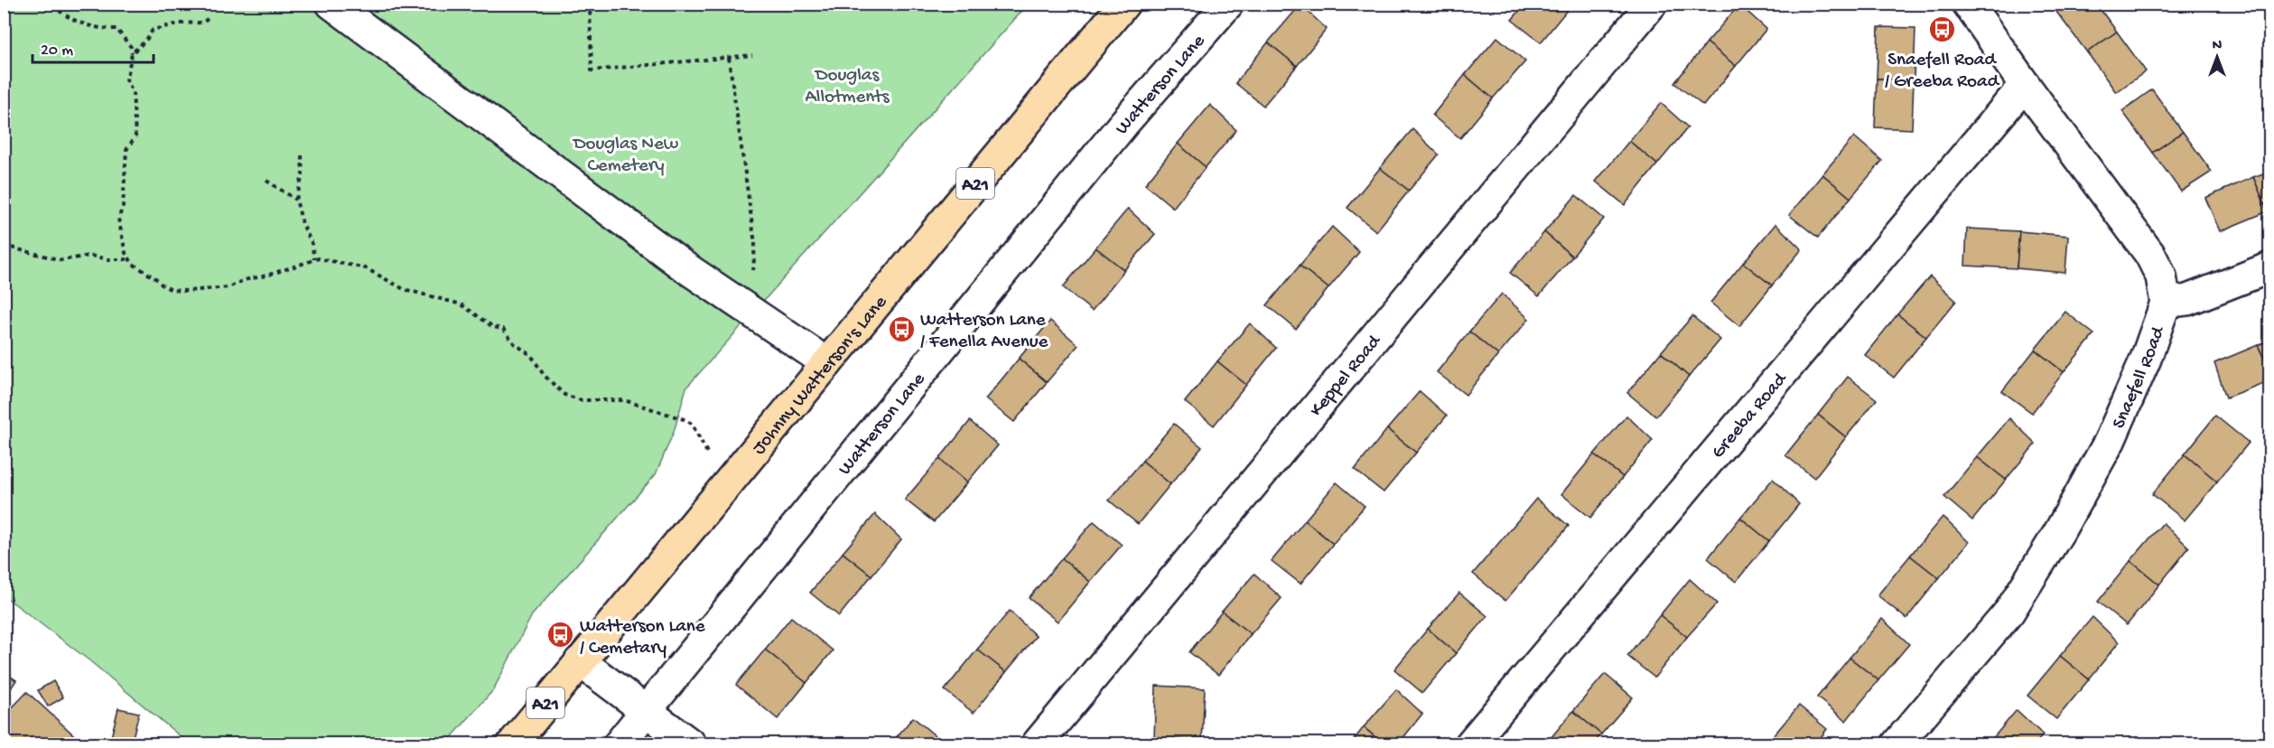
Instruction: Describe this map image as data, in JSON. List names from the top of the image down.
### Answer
{
  "streets": {
    "highway": ["A21", "Johnny Watterson's Lane"],
    "street": [
      "Watterson Lane",
      "Keppel Road",
      "Snaefell Road",
      "Greeba Road"
    ]
  },
  "crossings": [
    ["Snaefell Road", "Greeba Road"]
  ],
  "parks": ["Douglas Allotments", "Douglas New Cemetery"],
  "places": {
    "bus stop": ["Snaefell Road / Greeba Road", "Watterson Lane / Fenella Avenue", "Watterson Lane / Cemetary"]
  },
  "scale_bar": "20 m",
  "north": "top"
}
